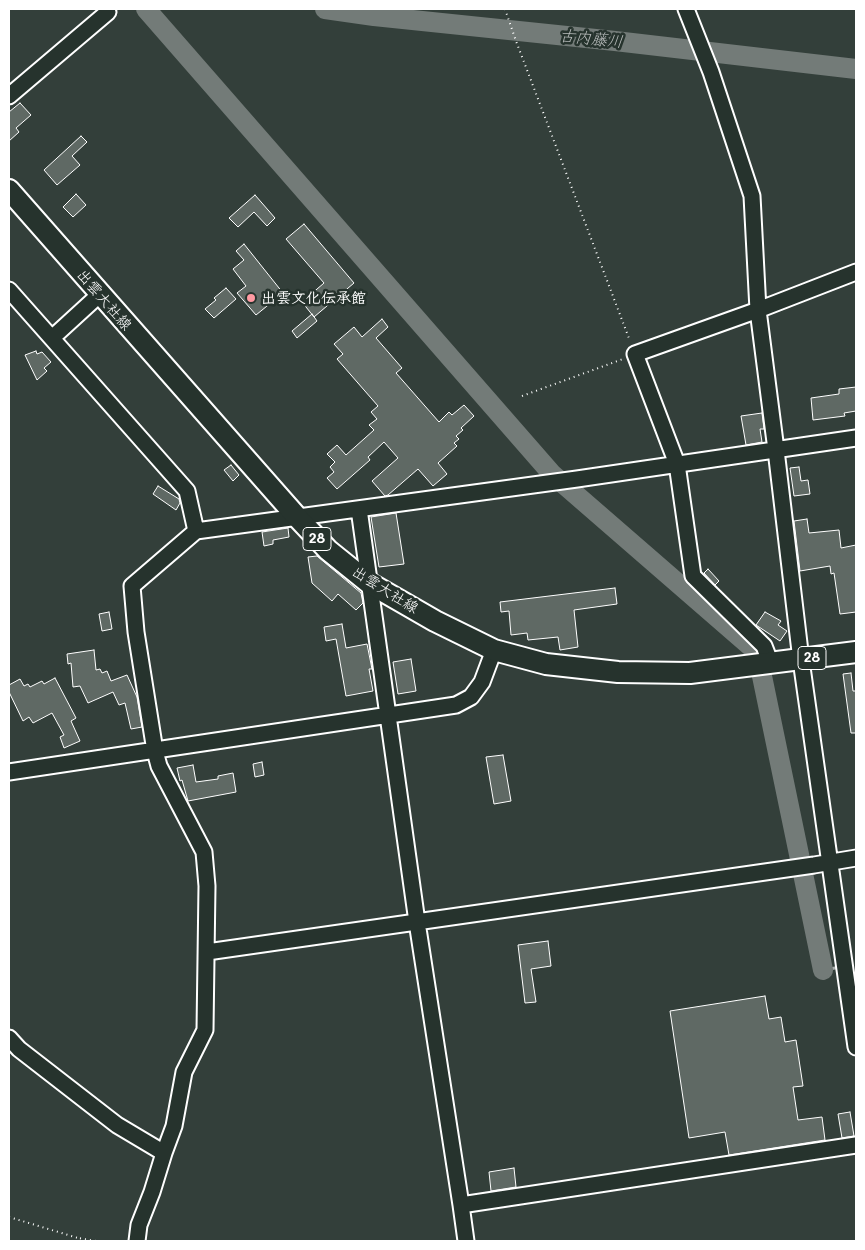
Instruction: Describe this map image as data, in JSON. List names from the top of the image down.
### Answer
{
  "streets": {
    "main road": ["出雲大社線", "28"]
  },
  "water": ["古内藤川"],
  "places": ["出雲文化伝承館"]
}
